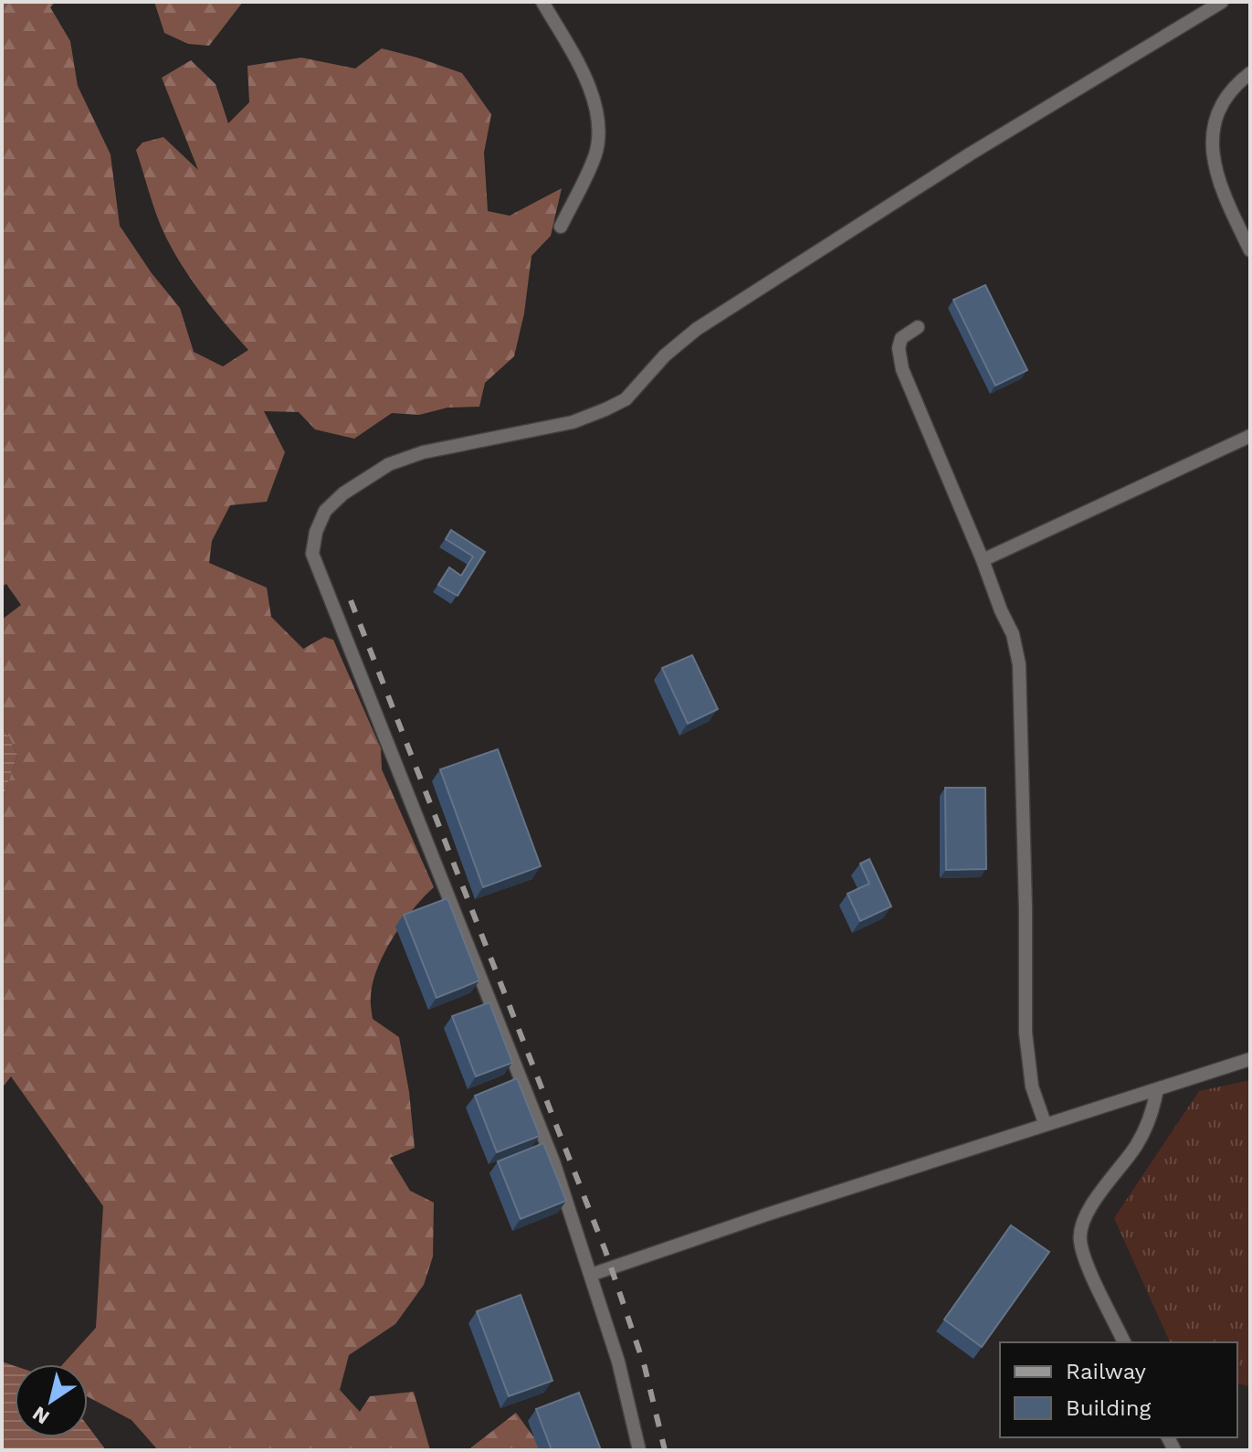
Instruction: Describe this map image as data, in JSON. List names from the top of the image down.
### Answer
{
  "legend": ["Railway", "Building"],
  "north": "bottom left"
}
